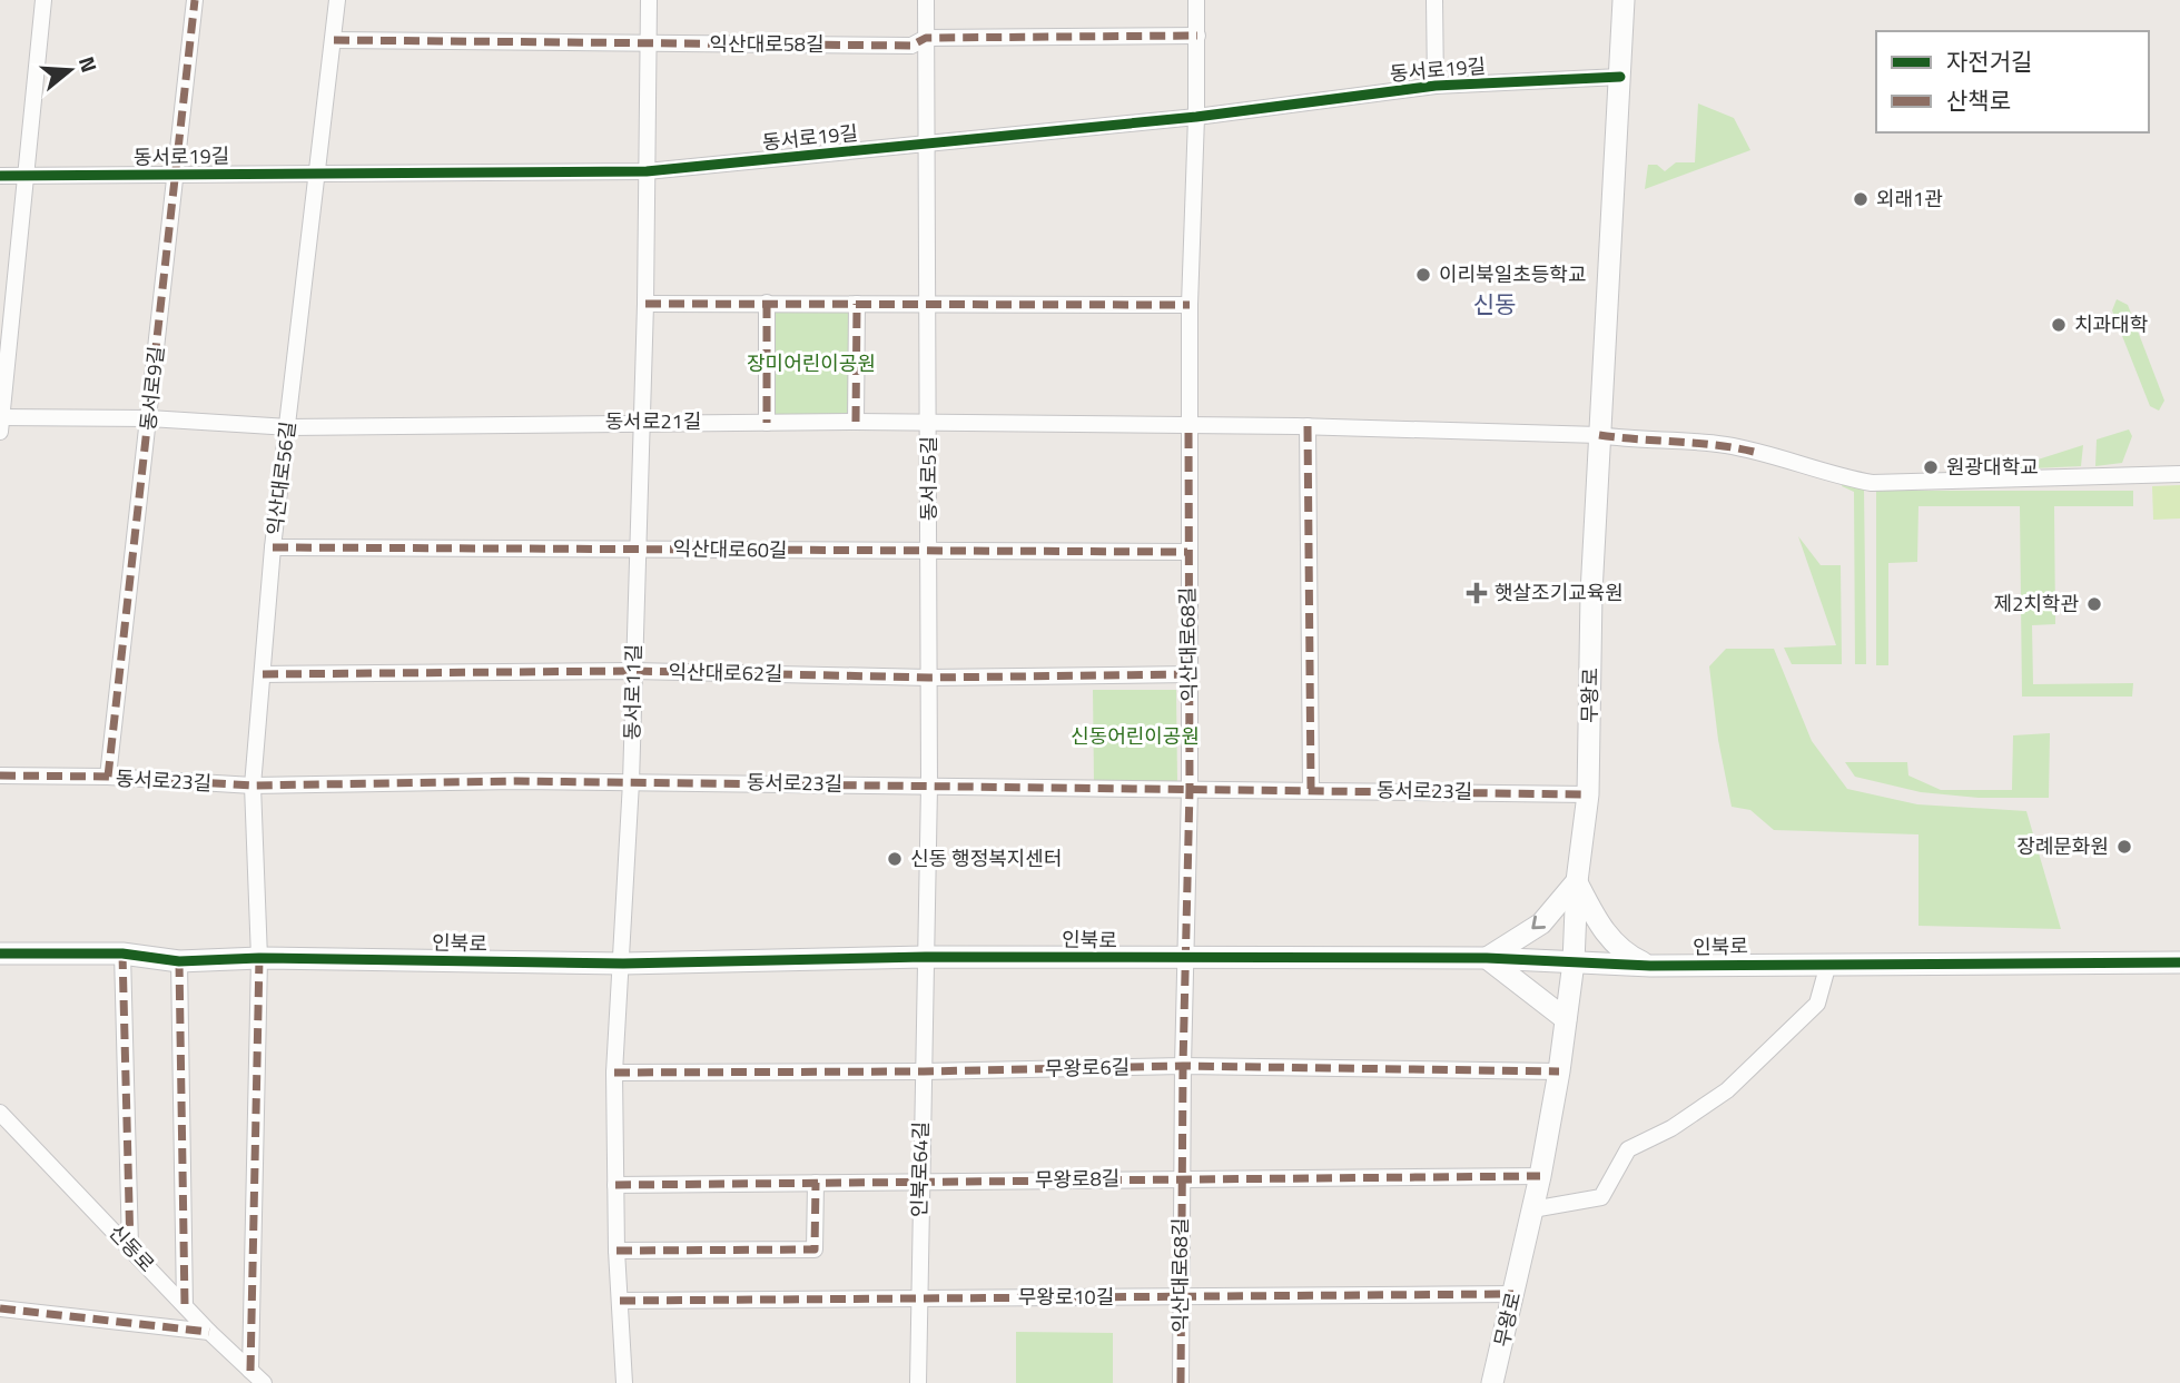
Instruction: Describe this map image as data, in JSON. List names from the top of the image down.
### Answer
{
  "streets": {
    "street": [
      "익산대로58길",
      "동서로19길",
      "동서로9길",
      "동서로21길",
      "익산대로56길",
      "동서로5길",
      "익산대로60길",
      "익산대로68길",
      "익산대로62길",
      "동서로11길",
      "무왕로",
      "동서로23길",
      "인북로",
      "무왕로6길",
      "인북로64길",
      "무왕로8길",
      "신동로",
      "무왕로10길"
    ]
  },
  "crossings": [
    ["익산대로58길", "익산대로56길"],
    ["익산대로58길", "동서로5길"],
    ["익산대로58길", "익산대로68길"],
    ["익산대로58길", "동서로11길"],
    ["동서로19길", "동서로9길"],
    ["동서로19길", "익산대로56길"],
    ["동서로19길", "동서로5길"],
    ["동서로19길", "익산대로68길"],
    ["동서로19길", "동서로11길"],
    ["동서로19길", "무왕로"],
    ["동서로9길", "동서로21길"],
    ["동서로9길", "동서로23길"],
    ["동서로21길", "익산대로56길"],
    ["동서로21길", "동서로5길"],
    ["동서로21길", "익산대로68길"],
    ["동서로21길", "동서로11길"],
    ["동서로21길", "무왕로"],
    ["익산대로56길", "익산대로60길"],
    ["익산대로56길", "익산대로62길"],
    ["익산대로56길", "동서로23길"],
    ["익산대로56길", "인북로"],
    ["동서로5길", "익산대로60길"],
    ["동서로5길", "익산대로62길"],
    ["동서로5길", "동서로23길"],
    ["동서로5길", "인북로"],
    ["동서로5길", "인북로64길"],
    ["익산대로60길", "익산대로68길"],
    ["익산대로60길", "동서로11길"],
    ["익산대로68길", "익산대로62길"],
    ["익산대로68길", "동서로23길"],
    ["익산대로68길", "인북로"],
    ["익산대로68길", "무왕로6길"],
    ["익산대로68길", "무왕로8길"],
    ["익산대로68길", "무왕로10길"],
    ["익산대로62길", "동서로11길"],
    ["동서로11길", "동서로23길"],
    ["동서로11길", "인북로"],
    ["동서로11길", "무왕로6길"],
    ["동서로11길", "무왕로8길"],
    ["동서로11길", "무왕로10길"],
    ["무왕로", "동서로23길"],
    ["무왕로", "인북로"],
    ["무왕로", "무왕로6길"],
    ["무왕로", "무왕로8길"],
    ["무왕로", "무왕로10길"],
    ["인북로", "인북로64길"],
    ["무왕로6길", "인북로64길"],
    ["인북로64길", "무왕로8길"],
    ["인북로64길", "무왕로10길"]
  ],
  "districts": ["신동"],
  "parks": ["장미어린이공원", "신동어린이공원"],
  "places": {
    "other": [
      "외래1관",
      "이리북일초등학교",
      "치과대학",
      "원광대학교",
      "제2치학관",
      "장례문화원",
      "신동 행정복지센터"
    ],
    "health": ["햇살조기교육원"]
  },
  "legend": ["자전거길", "산책로"],
  "north": "right"
}
